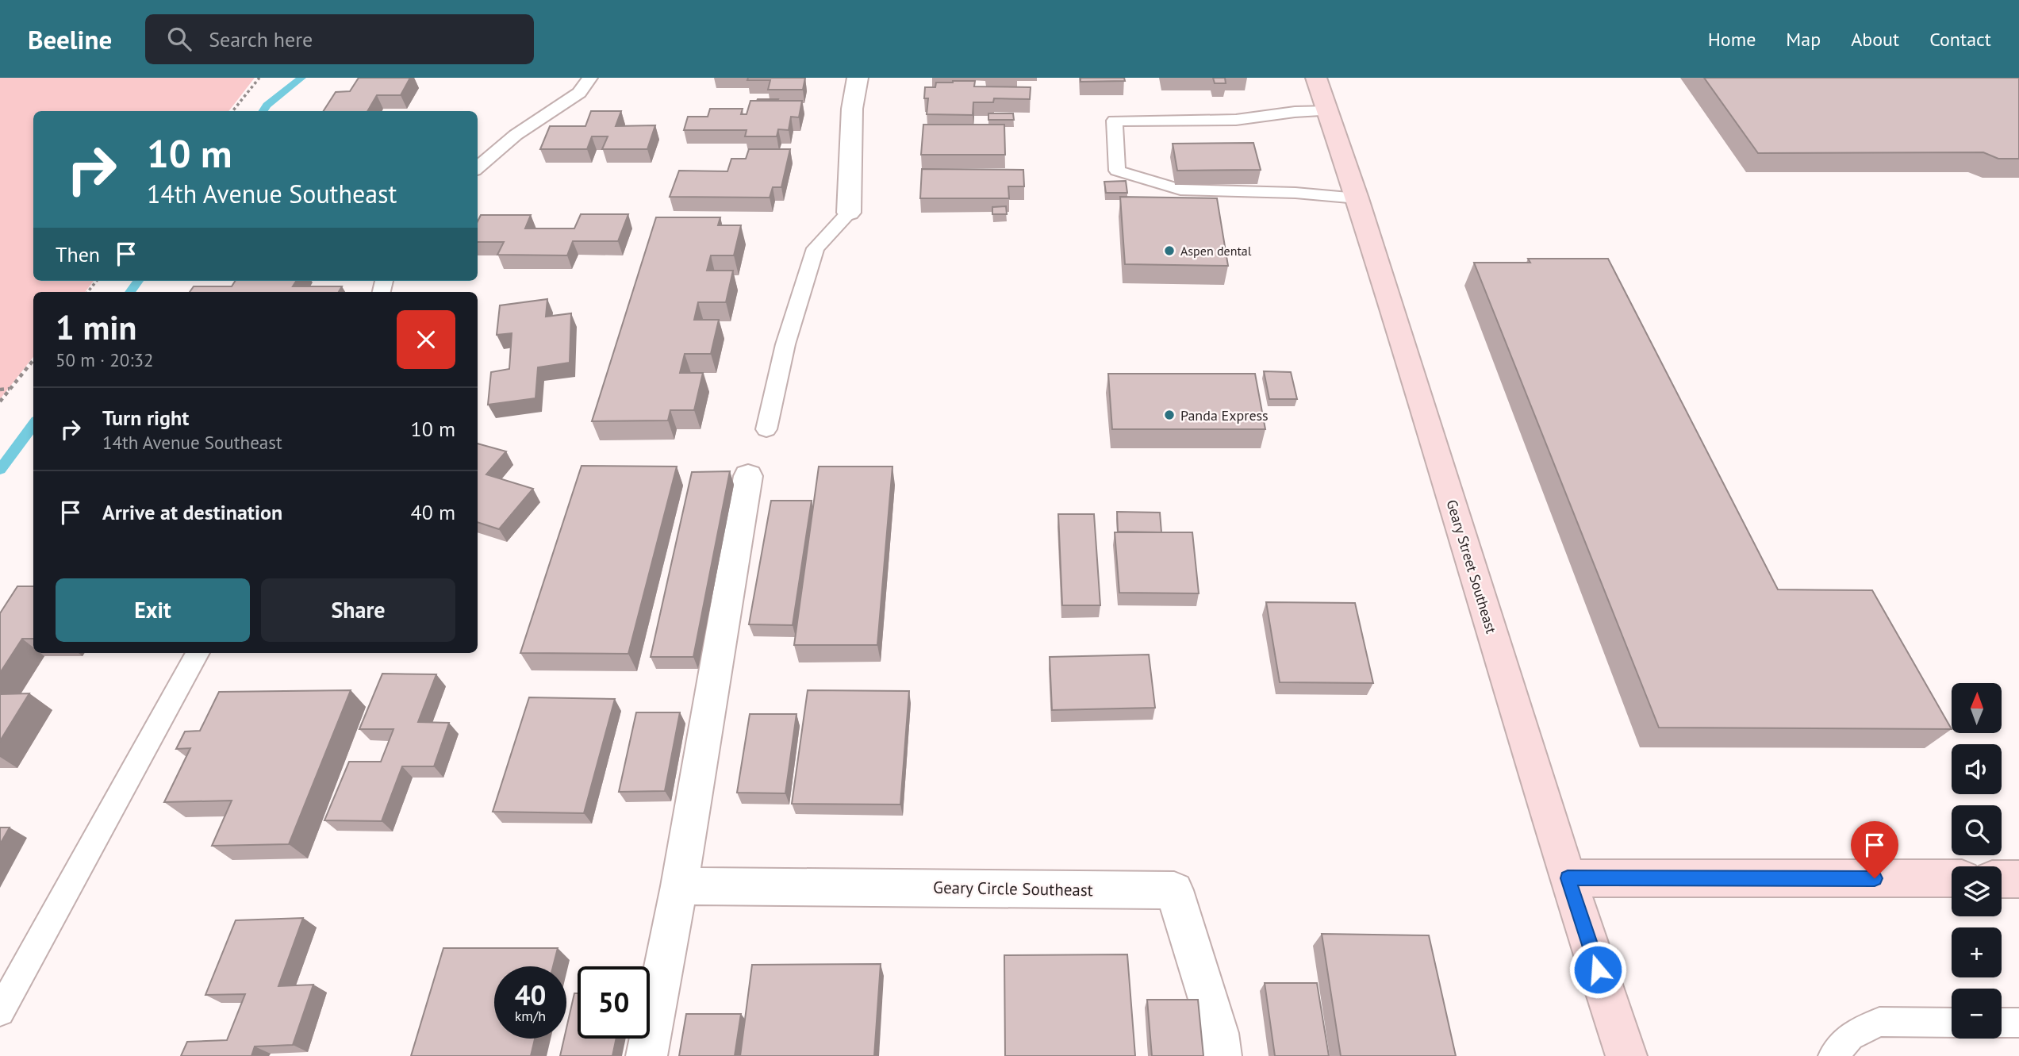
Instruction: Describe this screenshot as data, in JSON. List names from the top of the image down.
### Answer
{
  "streets": {
    "main road": ["Geary Street Southeast"],
    "street": ["Geary Circle Southeast"]
  },
  "places": ["Aspen dental", "Panda Express"],
  "north": "top",
  "page": {
    "header": "Beeline",
    "search": "Search here",
    "nav": [
      "Home",
      "Map",
      "About",
      "Contact"
    ],
    "turn": ["10 m", "14th Avenue Southeast"],
    "then": "Then",
    "heading": ["1 min", "50 m · 20:32"],
    "list": [
      {
        "name": "Turn right",
        "note": "14th Avenue Southeast",
        "value": "10 m"
      },
      {
        "name": "Arrive at destination",
        "value": "40 m"
      }
    ],
    "buttons": ["Exit", "Share"],
    "map_buttons": ["+", "−"],
    "speed": "40 km/h",
    "limit": "50"
  }
}
